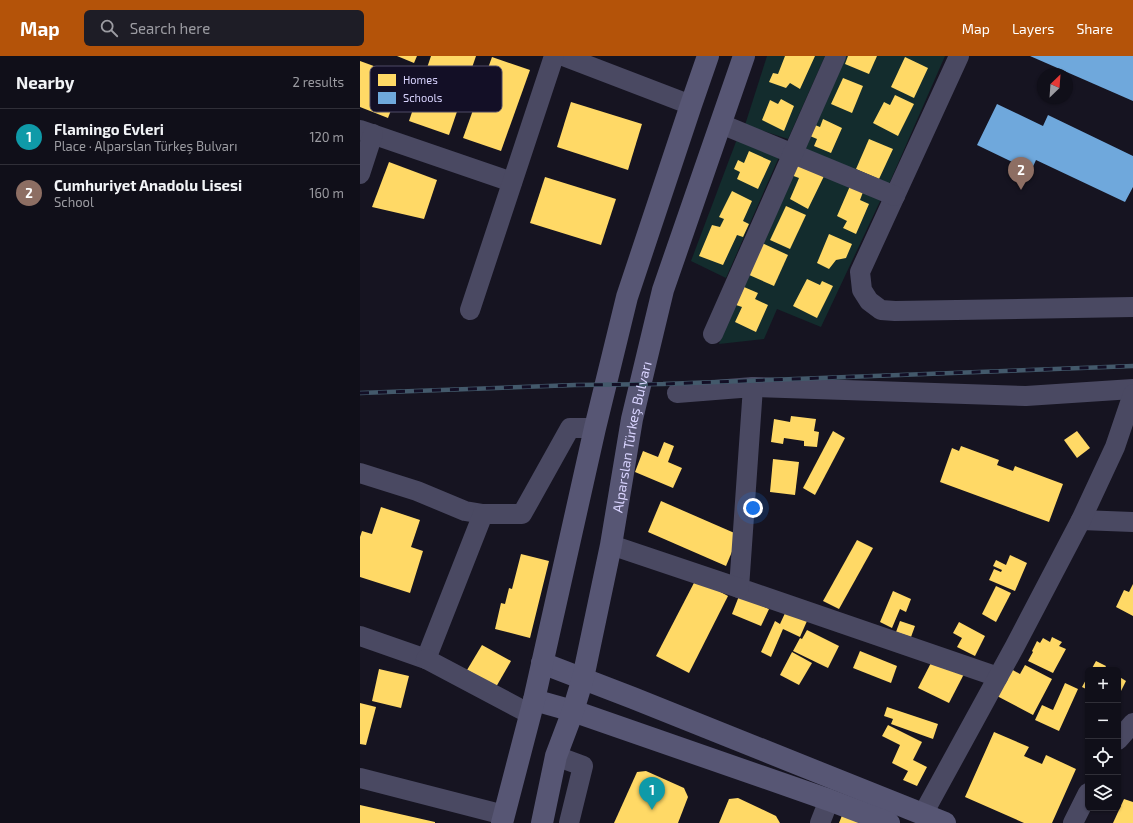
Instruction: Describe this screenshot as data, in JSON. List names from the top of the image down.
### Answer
{
  "streets": {
    "main road": ["Alparslan Türkeş Bulvarı"]
  },
  "legend": ["Homes", "Schools"],
  "north": "top right",
  "page": {
    "header": "Map",
    "search": "Search here",
    "nav": ["Map", "Layers", "Share"],
    "heading": ["Nearby", "2 results"],
    "list": [
      {
        "mark": "1",
        "name": "Flamingo Evleri",
        "note": "Place · Alparslan Türkeş Bulvarı",
        "value": "120 m"
      },
      {
        "mark": "2",
        "name": "Cumhuriyet Anadolu Lisesi",
        "note": "School",
        "value": "160 m"
      }
    ],
    "pins": ["2", "1"],
    "map_buttons": ["+", "−"]
  }
}
